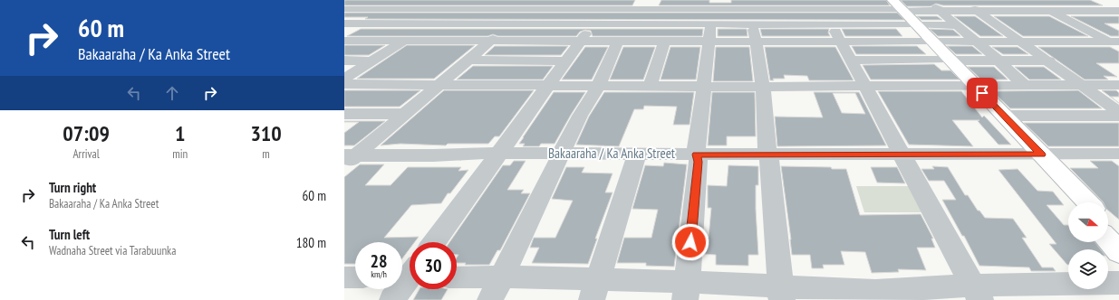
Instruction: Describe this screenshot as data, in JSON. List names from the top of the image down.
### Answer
{
  "streets": {
    "street": ["Bakaaraha / Ka Anka Street"]
  },
  "north": "right",
  "page": {
    "turn": ["60 m", "Bakaaraha / Ka Anka Street"],
    "eta": [
      "07:09",
      "Arrival",
      "1",
      "min",
      "310",
      "m"
    ],
    "list": [
      {
        "name": "Turn right",
        "note": "Bakaaraha / Ka Anka Street",
        "value": "60 m"
      },
      {
        "name": "Turn left",
        "note": "Wadnaha Street via Tarabuunka",
        "value": "180 m"
      }
    ],
    "speed": "28 km/h",
    "limit": "30"
  }
}
